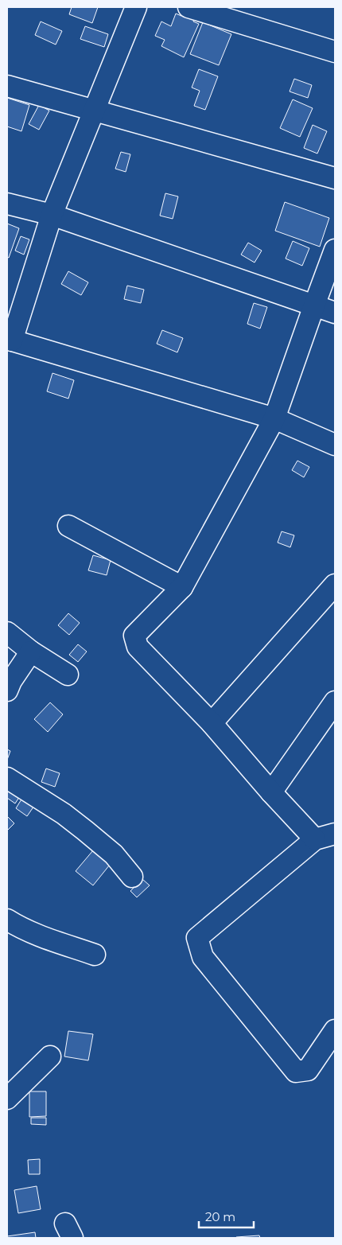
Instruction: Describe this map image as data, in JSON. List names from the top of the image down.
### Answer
{
  "scale_bar": "20 m"
}
